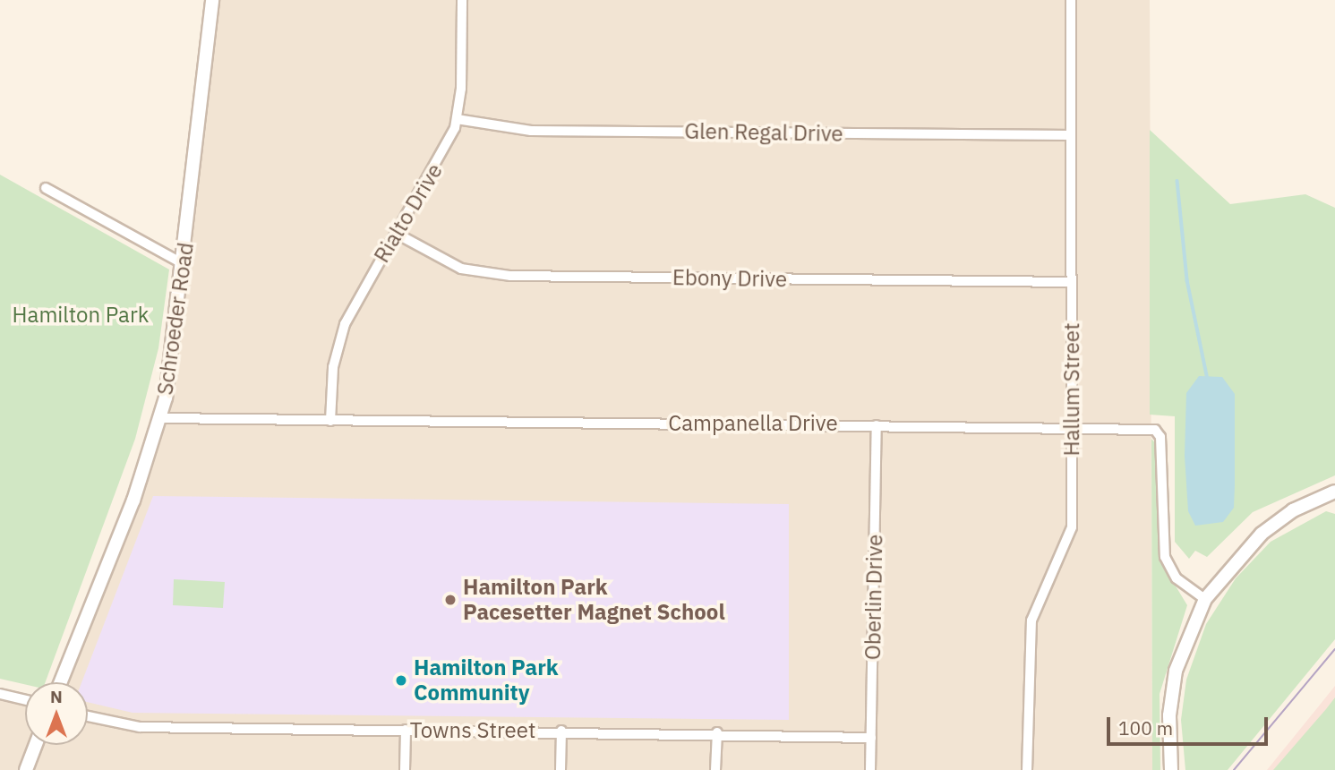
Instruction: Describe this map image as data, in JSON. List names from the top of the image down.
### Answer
{
  "streets": {
    "street": [
      "Glen Regal Drive",
      "Rialto Drive",
      "Ebony Drive",
      "Schroeder Road",
      "Hallum Street",
      "Campanella Drive",
      "Oberlin Drive",
      "Towns Street"
    ]
  },
  "crossings": [
    ["Glen Regal Drive", "Rialto Drive"],
    ["Glen Regal Drive", "Hallum Street"],
    ["Rialto Drive", "Ebony Drive"],
    ["Rialto Drive", "Campanella Drive"],
    ["Ebony Drive", "Hallum Street"],
    ["Schroeder Road", "Campanella Drive"],
    ["Hallum Street", "Campanella Drive"],
    ["Campanella Drive", "Oberlin Drive"],
    ["Oberlin Drive", "Towns Street"]
  ],
  "parks": ["Hamilton Park"],
  "places": ["Hamilton Park Pacesetter Magnet School", "Hamilton Park Community"],
  "scale_bar": "100 m",
  "north": "top"
}
